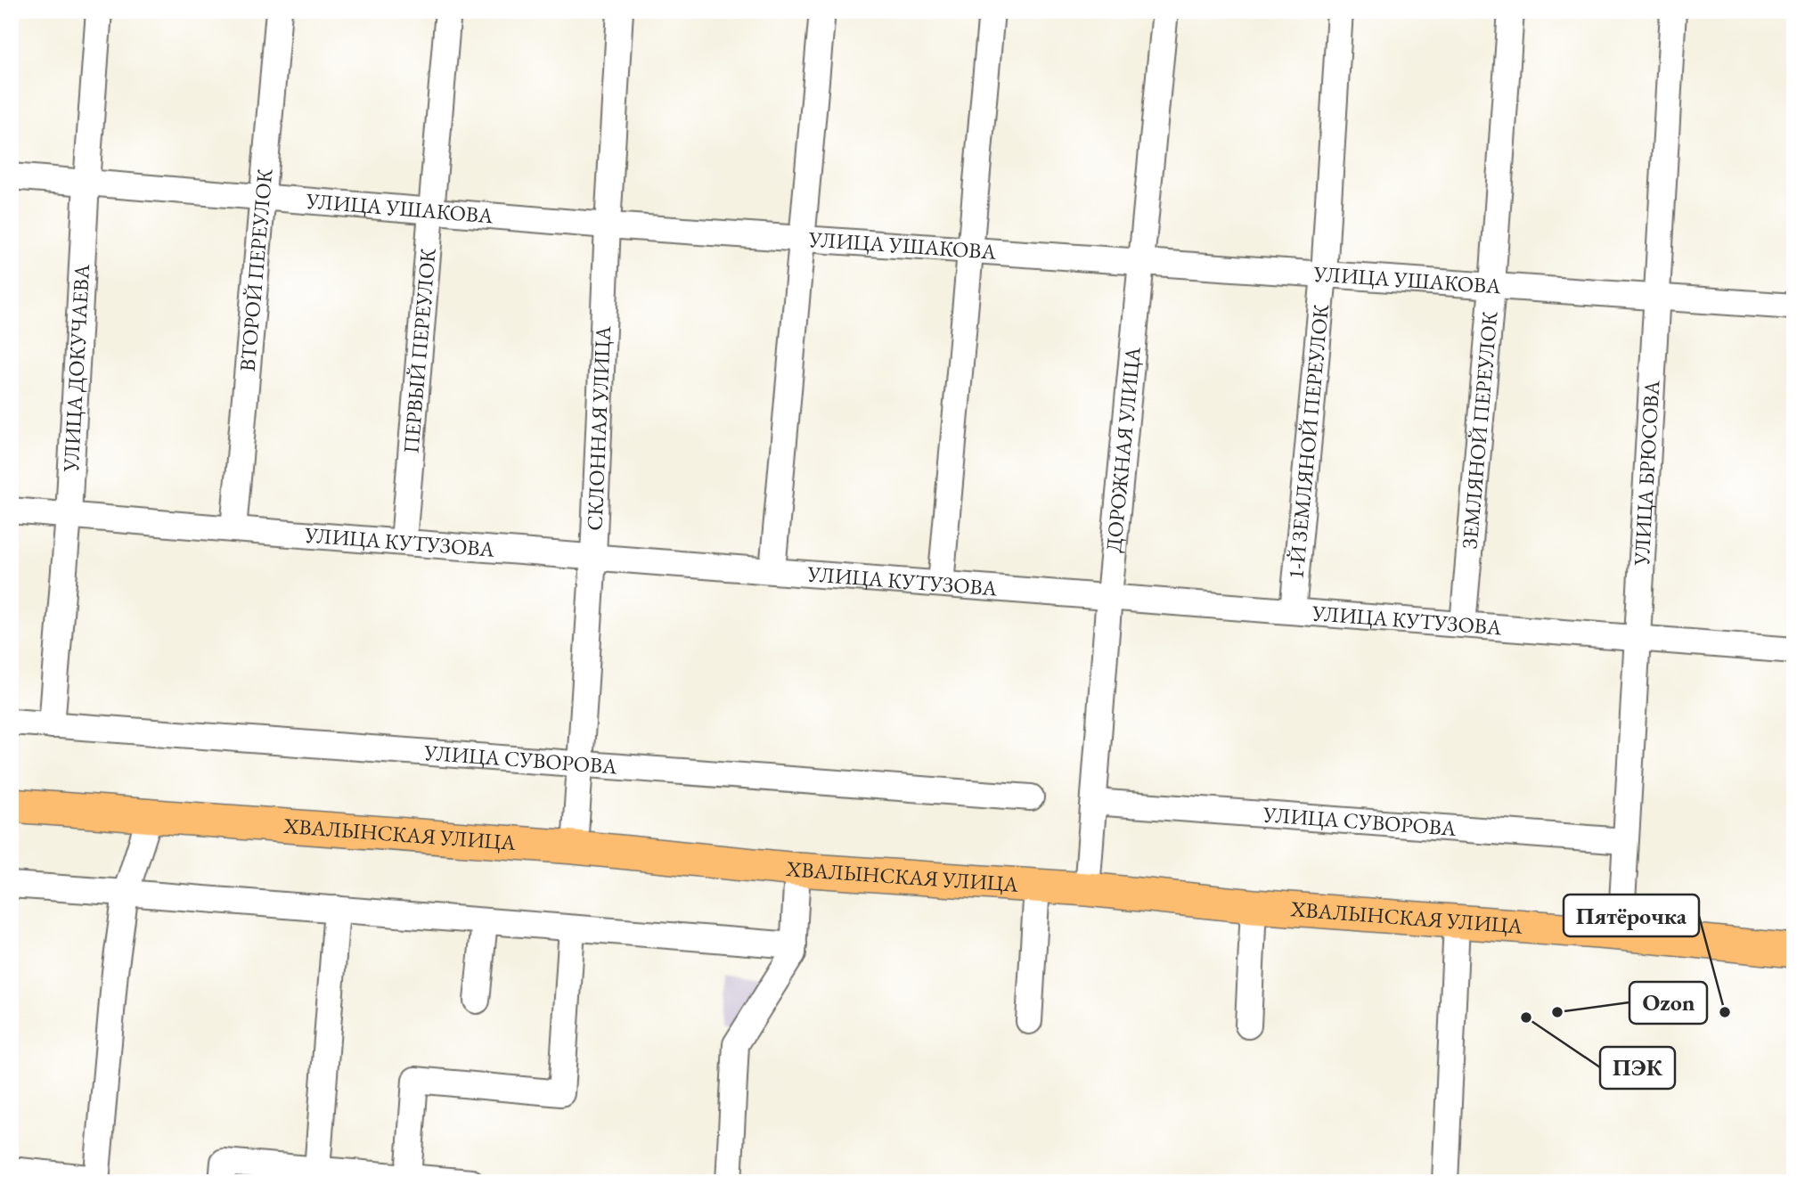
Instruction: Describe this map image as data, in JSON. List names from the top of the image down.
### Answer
{
  "streets": {
    "main road": ["ХВАЛЫНСКАЯ УЛИЦА"],
    "street": [
      "УЛИЦА УШАКОВА",
      "ВТОРОЙ ПЕРЕУЛОК",
      "ПЕРВЫЙ ПЕРЕУЛОК",
      "УЛИЦА ДОКУЧАЕВА",
      "СКЛОННАЯ УЛИЦА",
      "ЗЕМЛЯНОЙ ПЕРЕУЛОК",
      "1-Й ЗЕМЛЯНОЙ ПЕРЕУЛОК",
      "ДОРОЖНАЯ УЛИЦА",
      "УЛИЦА БРЮСОВА",
      "УЛИЦА КУТУЗОВА",
      "УЛИЦА СУВОРОВА"
    ]
  },
  "crossings": [
    ["УЛИЦА УШАКОВА", "ВТОРОЙ ПЕРЕУЛОК"],
    ["УЛИЦА УШАКОВА", "ПЕРВЫЙ ПЕРЕУЛОК"],
    ["УЛИЦА УШАКОВА", "УЛИЦА ДОКУЧАЕВА"],
    ["УЛИЦА УШАКОВА", "СКЛОННАЯ УЛИЦА"],
    ["УЛИЦА УШАКОВА", "ЗЕМЛЯНОЙ ПЕРЕУЛОК"],
    ["УЛИЦА УШАКОВА", "1-Й ЗЕМЛЯНОЙ ПЕРЕУЛОК"],
    ["УЛИЦА УШАКОВА", "ДОРОЖНАЯ УЛИЦА"],
    ["УЛИЦА УШАКОВА", "УЛИЦА БРЮСОВА"],
    ["ВТОРОЙ ПЕРЕУЛОК", "УЛИЦА КУТУЗОВА"],
    ["ПЕРВЫЙ ПЕРЕУЛОК", "УЛИЦА КУТУЗОВА"],
    ["УЛИЦА ДОКУЧАЕВА", "УЛИЦА КУТУЗОВА"],
    ["УЛИЦА ДОКУЧАЕВА", "УЛИЦА СУВОРОВА"],
    ["СКЛОННАЯ УЛИЦА", "УЛИЦА КУТУЗОВА"],
    ["СКЛОННАЯ УЛИЦА", "УЛИЦА СУВОРОВА"],
    ["СКЛОННАЯ УЛИЦА", "ХВАЛЫНСКАЯ УЛИЦА"],
    ["ЗЕМЛЯНОЙ ПЕРЕУЛОК", "УЛИЦА КУТУЗОВА"],
    ["1-Й ЗЕМЛЯНОЙ ПЕРЕУЛОК", "УЛИЦА КУТУЗОВА"],
    ["ДОРОЖНАЯ УЛИЦА", "УЛИЦА КУТУЗОВА"],
    ["ДОРОЖНАЯ УЛИЦА", "УЛИЦА СУВОРОВА"],
    ["ДОРОЖНАЯ УЛИЦА", "ХВАЛЫНСКАЯ УЛИЦА"],
    ["УЛИЦА БРЮСОВА", "УЛИЦА КУТУЗОВА"],
    ["УЛИЦА БРЮСОВА", "УЛИЦА СУВОРОВА"],
    ["УЛИЦА БРЮСОВА", "ХВАЛЫНСКАЯ УЛИЦА"]
  ],
  "places": ["Ozon", "Пятёрочка", "ПЭК"]
}
